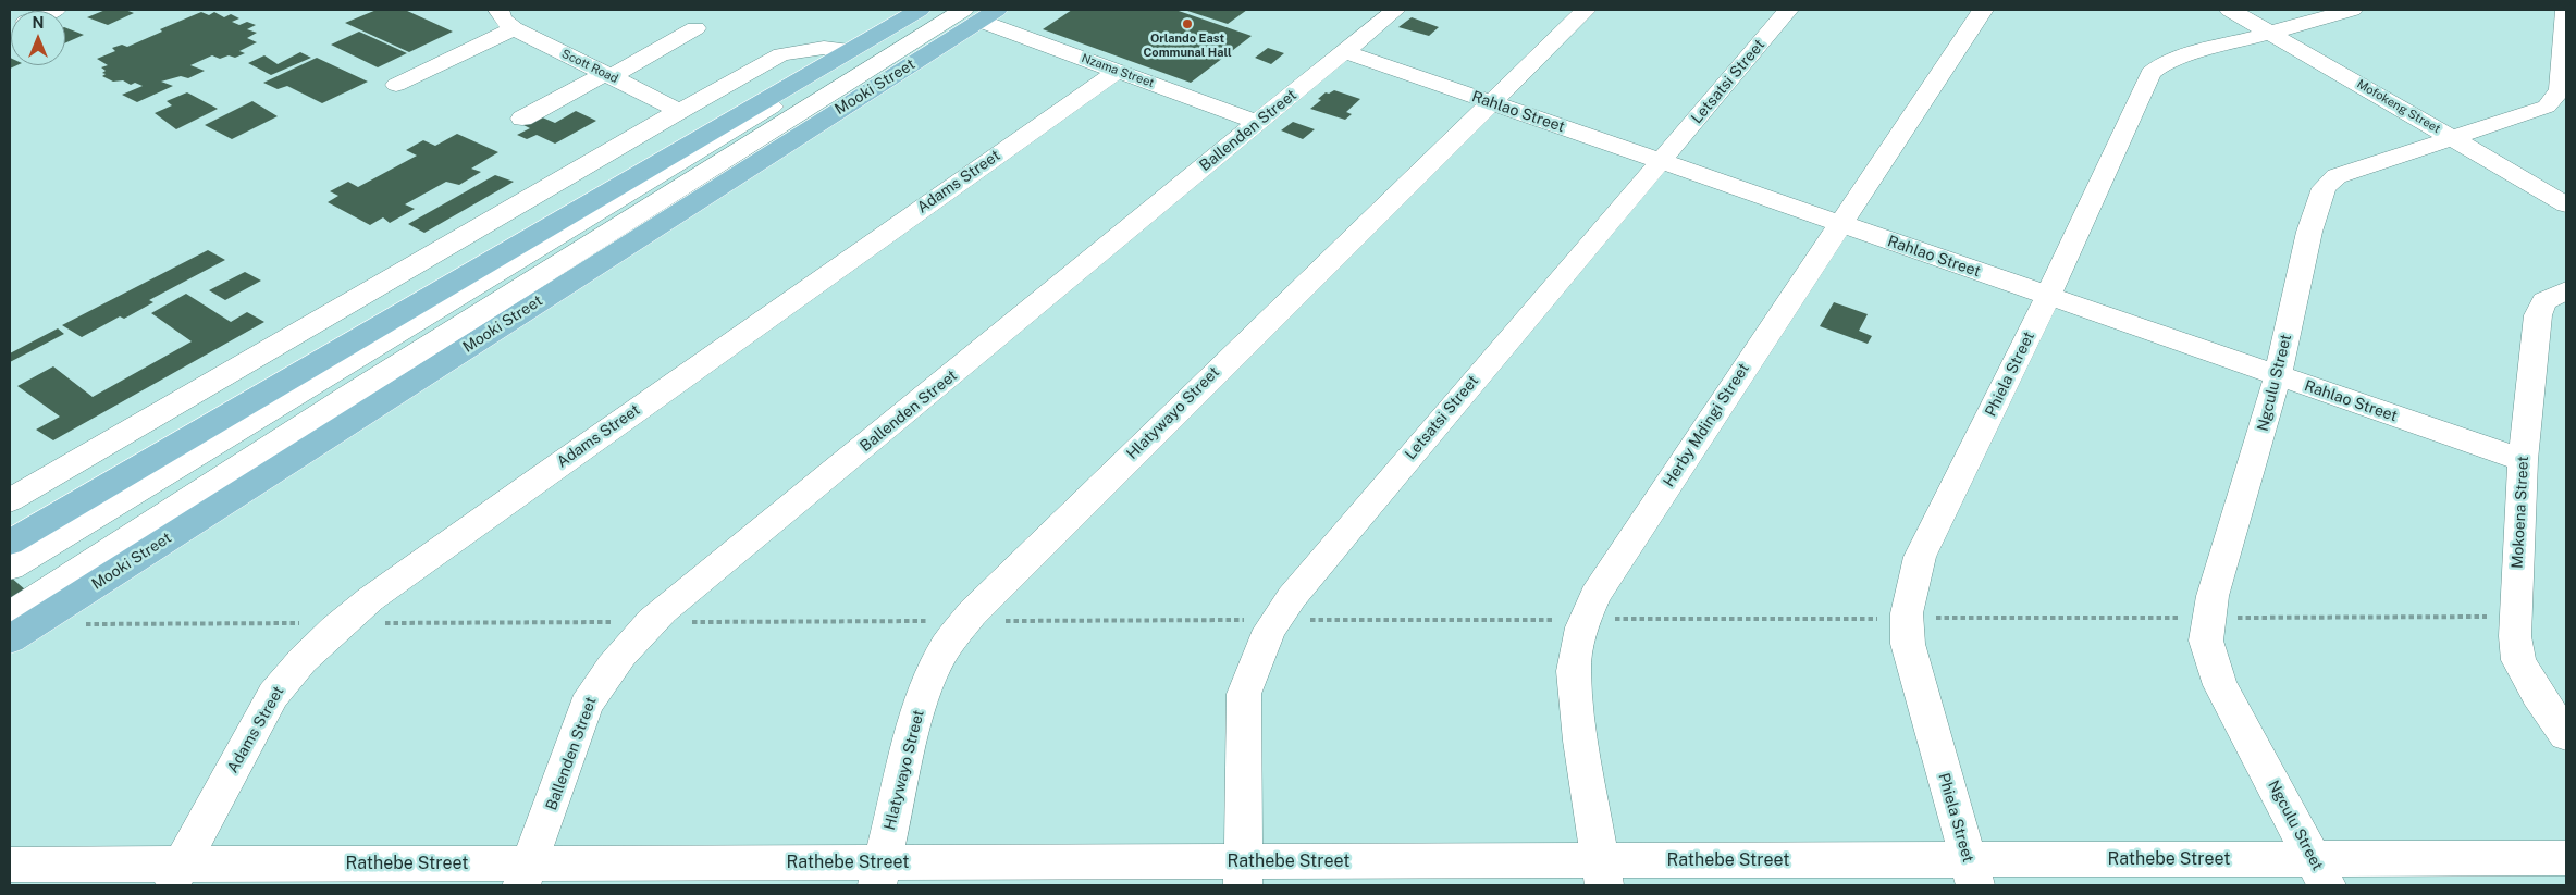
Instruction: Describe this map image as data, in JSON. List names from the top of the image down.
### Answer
{
  "streets": {
    "main road": ["Mooki Street"],
    "street": [
      "Scott Road",
      "Nzama Street",
      "Letsatsi Street",
      "Mofokeng Street",
      "Rahlao Street",
      "Ballenden Street",
      "Adams Street",
      "Phiela Street",
      "Ngculu Street",
      "Hlatywayo Street",
      "Herby Mdingi Street",
      "Mokoena Street",
      "Rathebe Street"
    ]
  },
  "crossings": [
    ["Nzama Street", "Mooki Street"],
    ["Nzama Street", "Ballenden Street"],
    ["Nzama Street", "Adams Street"],
    ["Letsatsi Street", "Rahlao Street"],
    ["Letsatsi Street", "Rathebe Street"],
    ["Mofokeng Street", "Phiela Street"],
    ["Mofokeng Street", "Ngculu Street"],
    ["Rahlao Street", "Ballenden Street"],
    ["Rahlao Street", "Phiela Street"],
    ["Rahlao Street", "Ngculu Street"],
    ["Rahlao Street", "Hlatywayo Street"],
    ["Rahlao Street", "Herby Mdingi Street"],
    ["Rahlao Street", "Mokoena Street"],
    ["Ballenden Street", "Rathebe Street"],
    ["Adams Street", "Rathebe Street"],
    ["Phiela Street", "Rathebe Street"],
    ["Ngculu Street", "Rathebe Street"],
    ["Hlatywayo Street", "Rathebe Street"],
    ["Herby Mdingi Street", "Rathebe Street"]
  ],
  "places": ["Orlando East Communal Hall"],
  "north": "top"
}
